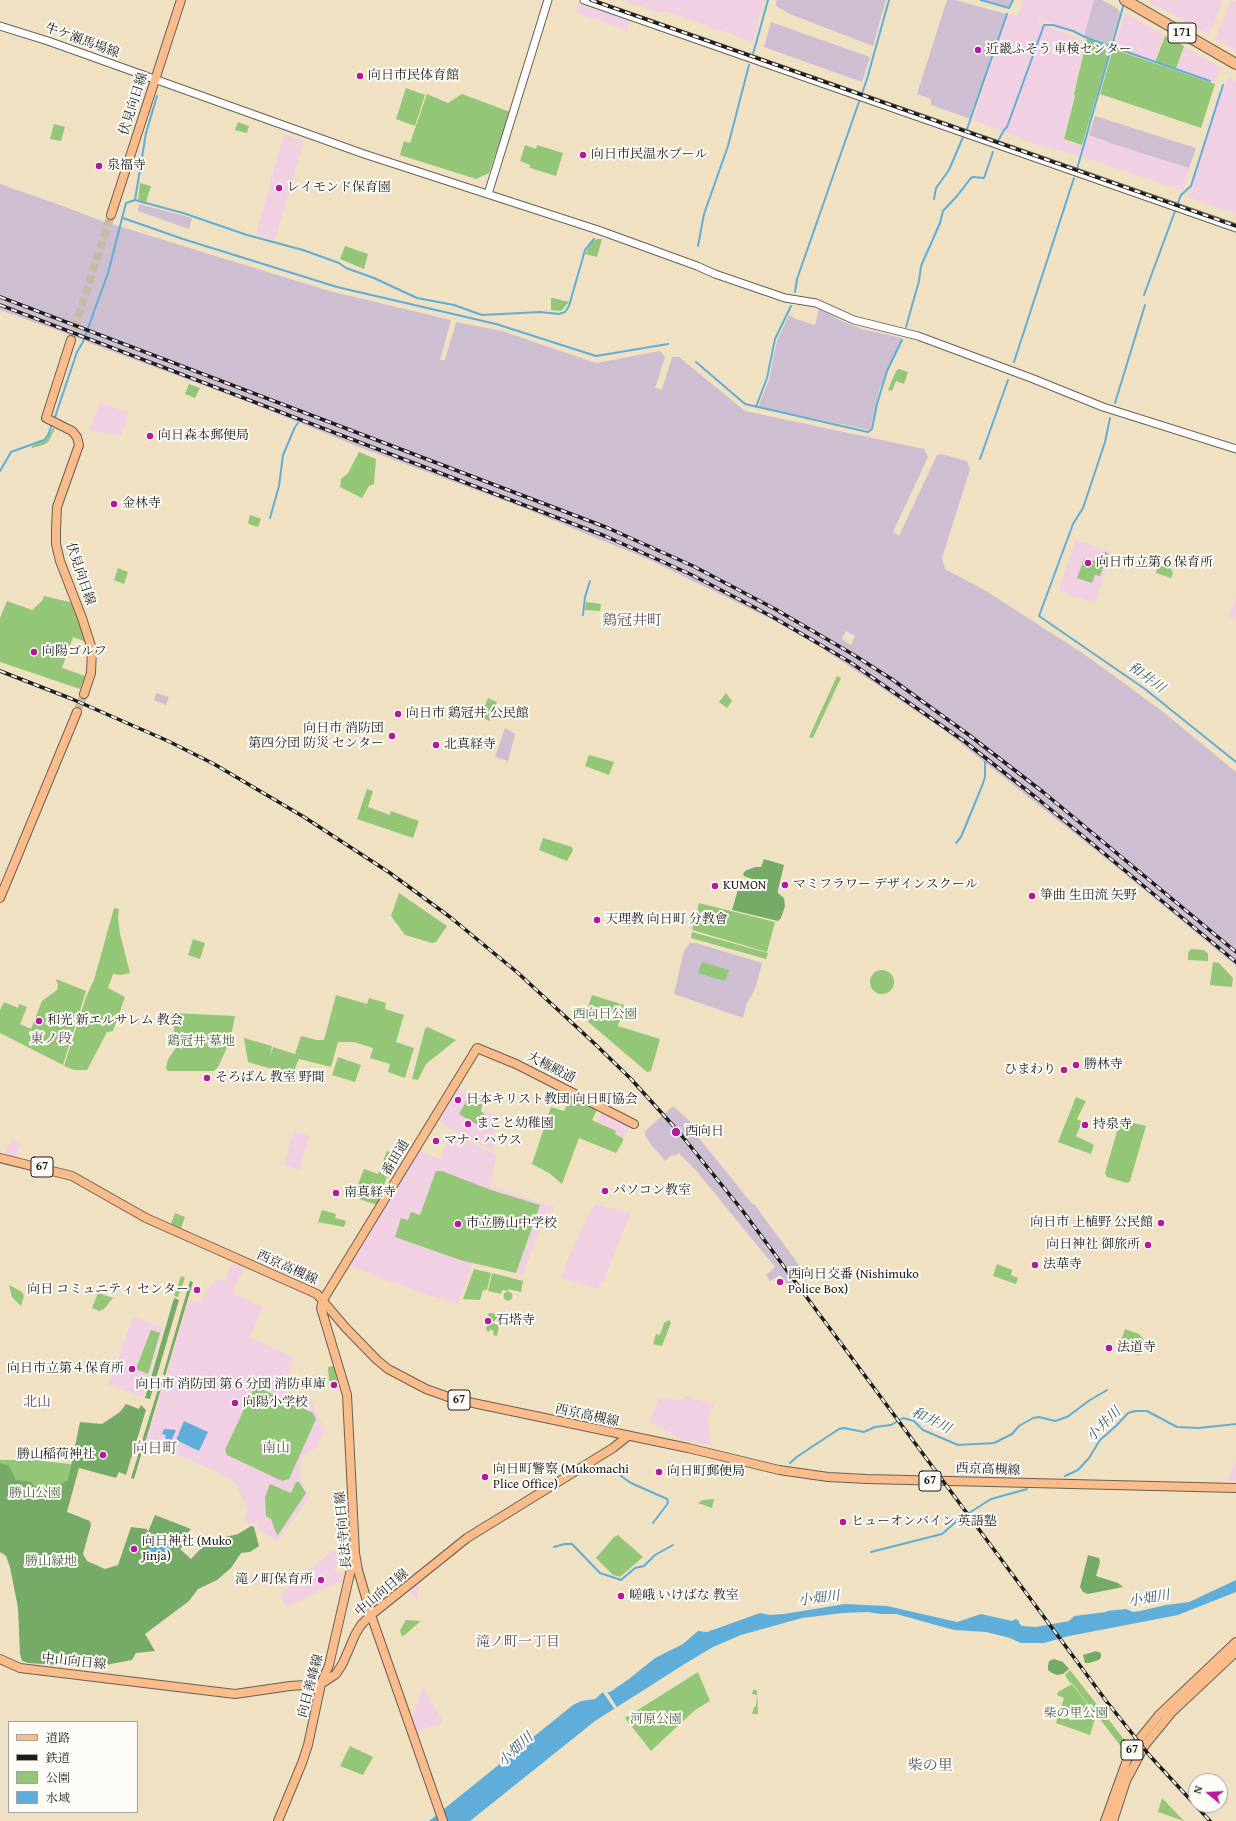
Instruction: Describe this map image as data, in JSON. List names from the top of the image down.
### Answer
{
  "streets": {
    "highway": ["171"],
    "main road": [
      "伏見向日線",
      "大極殿通",
      "番田通",
      "67",
      "西京高槻線",
      "長法寺向日線",
      "中山向日線",
      "向日善峰線"
    ],
    "street": ["牛ケ瀬馬場線"]
  },
  "crossings": [
    ["牛ケ瀬馬場線", "伏見向日線"],
    ["大極殿通", "番田通"],
    ["番田通", "西京高槻線"],
    ["番田通", "長法寺向日線"],
    ["西京高槻線", "長法寺向日線"],
    ["西京高槻線", "中山向日線"],
    ["長法寺向日線", "中山向日線"],
    ["長法寺向日線", "向日善峰線"],
    ["中山向日線", "向日善峰線"]
  ],
  "districts": [
    "鶏冠井町",
    "東ノ段",
    "北山",
    "南山",
    "向日町",
    "滝ノ町一丁目",
    "柴の里"
  ],
  "water": ["和井川", "小井川", "小畑川"],
  "parks": [
    "西向日公園",
    "鶏冠井 墓地",
    "勝山公園",
    "勝山緑地",
    "柴の里公園",
    "河原公園"
  ],
  "places": [
    "近畿ふそう 車検センター",
    "向日市民体育館",
    "向日市民温水プール",
    "泉福寺",
    "レイモンド保育園",
    "向日森本郵便局",
    "金林寺",
    "向日市立第６保育所",
    "向陽ゴルフ",
    "向日市 鶏冠井 公民館",
    "向日市 消防団 第四分団 防災 センター",
    "北真経寺",
    "マミフラワー デザインスクール",
    "KUMON",
    "箏曲 生田流 矢野",
    "天理教 向日町 分教會",
    "和光 新エルサレム 教会",
    "勝林寺",
    "ひまわり",
    "そろばん 教室 野間",
    "日本キリスト教団 向日町協会",
    "まこと幼稚園",
    "持泉寺",
    "西向日",
    "マナ・ハウス",
    "パソコン教室",
    "南真経寺",
    "向日市 上植野 公民館",
    "市立勝山中学校",
    "向日神社 御旅所",
    "法華寺",
    "西向日交番 (Nishimuko Police Box)",
    "向日 コミュニティ センター",
    "石塔寺",
    "法道寺",
    "向日市立第４保育所",
    "向日市 消防団 第６分団 消防車庫",
    "向陽小学校",
    "勝山稲荷神社",
    "向日町郵便局",
    "向日町警察 (Mukomachi Plice Office)",
    "ヒューオンバイン 英語塾",
    "向日神社 (Muko Jinja)",
    "滝ノ町保育所",
    "嵯峨 いけばな 教室"
  ],
  "legend": [
    "道路",
    "鉄道",
    "公園",
    "水域"
  ],
  "north": "left"
}
